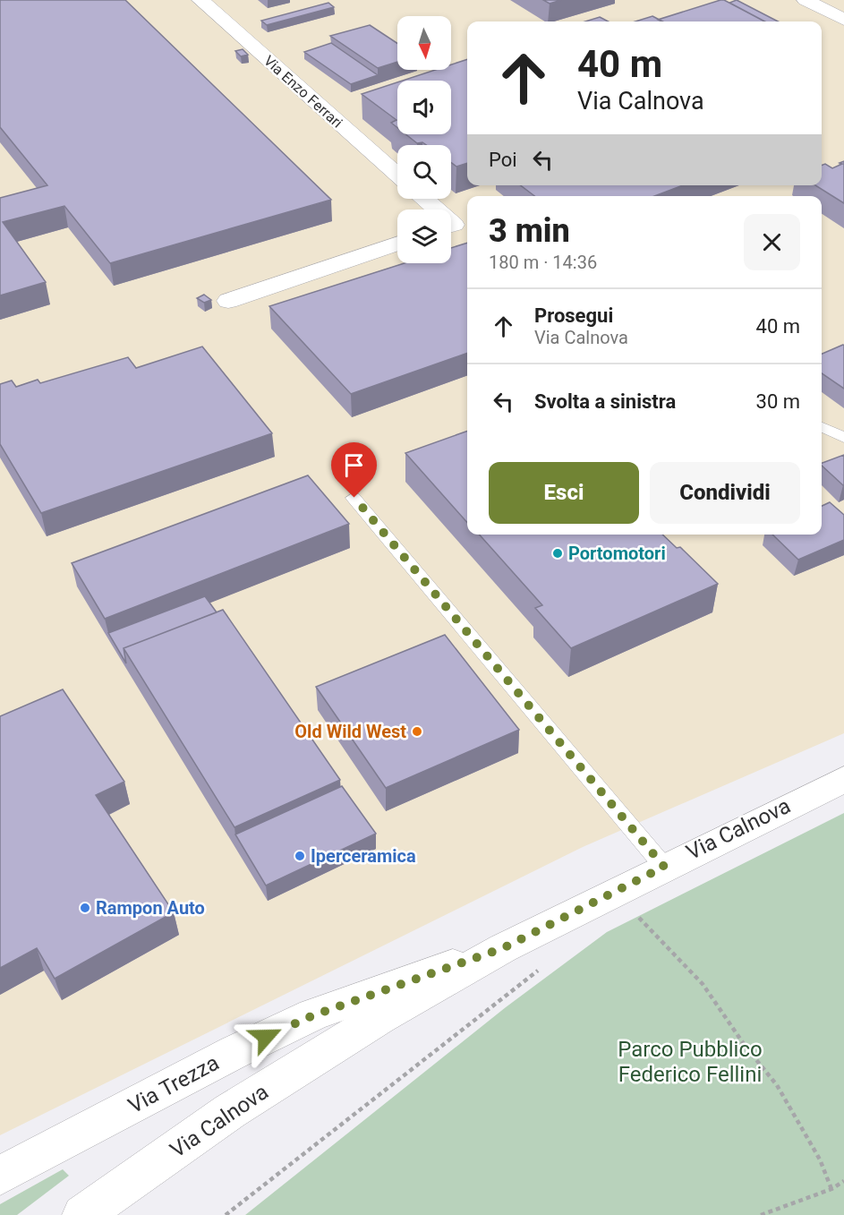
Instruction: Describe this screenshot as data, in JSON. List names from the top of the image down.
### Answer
{
  "streets": {
    "street": ["Via Enzo Ferrari", "Via Calnova", "Via Trezza"]
  },
  "crossings": [
    ["Via Calnova", "Via Trezza"]
  ],
  "parks": ["Parco Pubblico Federico Fellini"],
  "places": [
    "Portomotori",
    "Old Wild West",
    "Iperceramica",
    "Rampon Auto"
  ],
  "north": "bottom",
  "page": {
    "turn": ["40 m", "Via Calnova"],
    "then": "Poi",
    "heading": ["3 min", "180 m · 14:36"],
    "list": [
      {
        "name": "Prosegui",
        "note": "Via Calnova",
        "value": "40 m"
      },
      {
        "name": "Svolta a sinistra",
        "value": "30 m"
      }
    ],
    "buttons": ["Esci", "Condividi"]
  }
}
